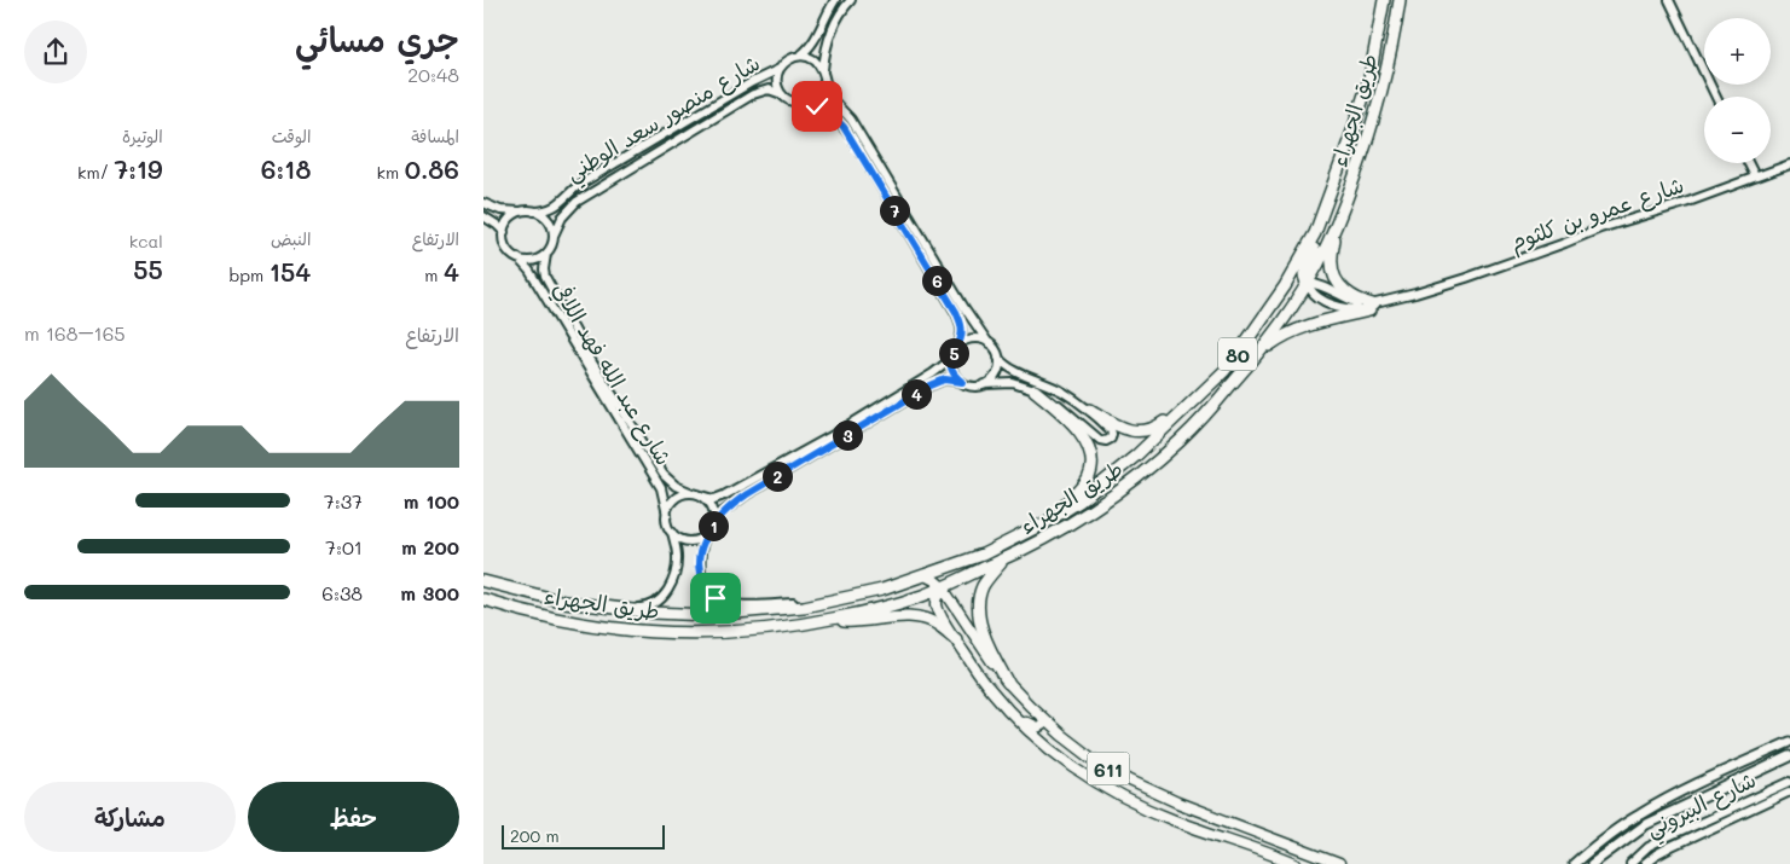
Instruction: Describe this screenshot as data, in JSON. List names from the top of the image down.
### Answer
{
  "streets": {
    "highway": ["طريق الجهراء", "80"],
    "main road": ["611"],
    "street": [
      "شارع منصور سعد الوطني",
      "شارع عمرو بن كلثوم",
      "شارع عبد الله فهد اللافي",
      "شارع البيروني"
    ]
  },
  "crossings": [
    ["طريق الجهراء", "شارع عمرو بن كلثوم"],
    ["طريق الجهراء", "611"],
    ["شارع منصور سعد الوطني", "شارع عبد الله فهد اللافي"]
  ],
  "scale_bar": "200 m",
  "page": {
    "heading": ["جري مسائي", "20:48"],
    "map_buttons": ["+", "−"],
    "stats": [
      ["المسافة", "0.86 km"],
      ["الوقت", "6:18"],
      ["الوتيرة", "7:19 /km"],
      ["الارتفاع", "4 m"],
      ["النبض", "154 bpm"],
      ["kcal", "55"]
    ],
    "pins": [
      "7",
      "6",
      "5",
      "4",
      "3",
      "2",
      "1"
    ],
    "chart": ["الارتفاع", "165–168 m"],
    "list": [
      {
        "name": "100 m",
        "note": "7:37"
      },
      {
        "name": "200 m",
        "note": "7:01"
      },
      {
        "name": "300 m",
        "note": "6:38"
      }
    ],
    "buttons": ["حفظ", "مشاركة"],
    "scale": "200 m"
  }
}
